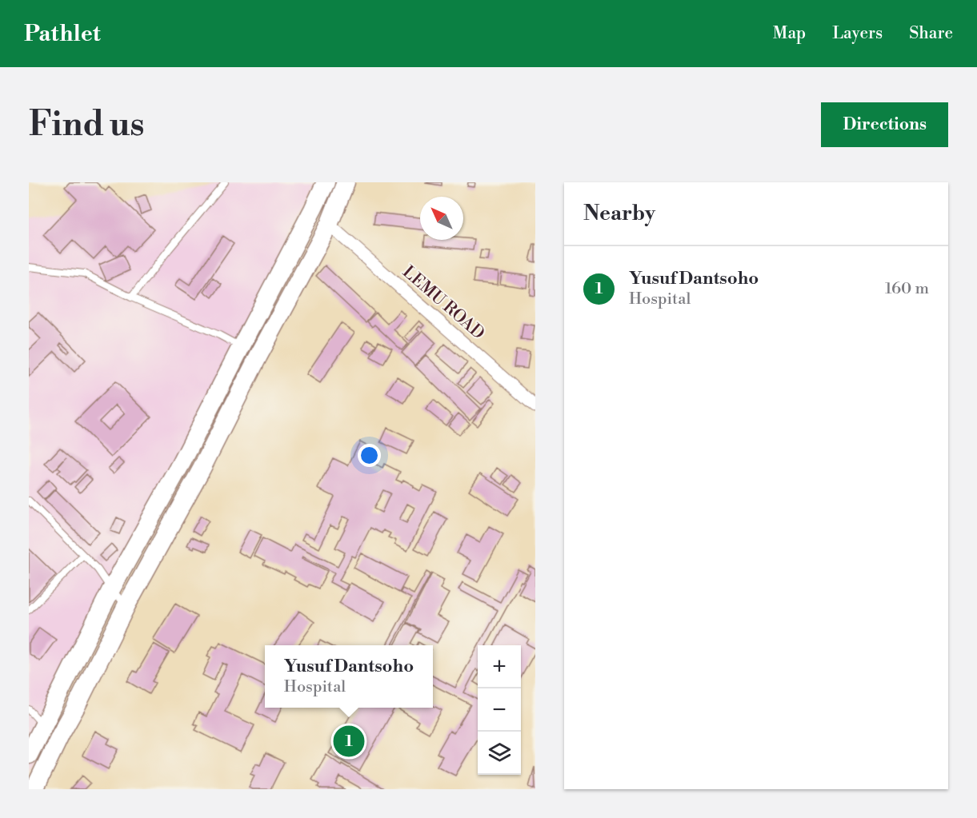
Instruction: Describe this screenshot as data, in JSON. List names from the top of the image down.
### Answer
{
  "streets": {
    "street": ["LEMU ROAD"]
  },
  "north": "top left",
  "page": {
    "header": "Pathlet",
    "nav": ["Map", "Layers", "Share"],
    "buttons": "Directions",
    "title": "Find us",
    "heading": "Nearby",
    "list": [
      {
        "mark": "1",
        "name": "Yusuf Dantsoho",
        "note": "Hospital",
        "value": "160 m"
      }
    ],
    "map_buttons": ["+", "−"],
    "popup": ["Yusuf Dantsoho", "Hospital"],
    "pins": "1"
  }
}
